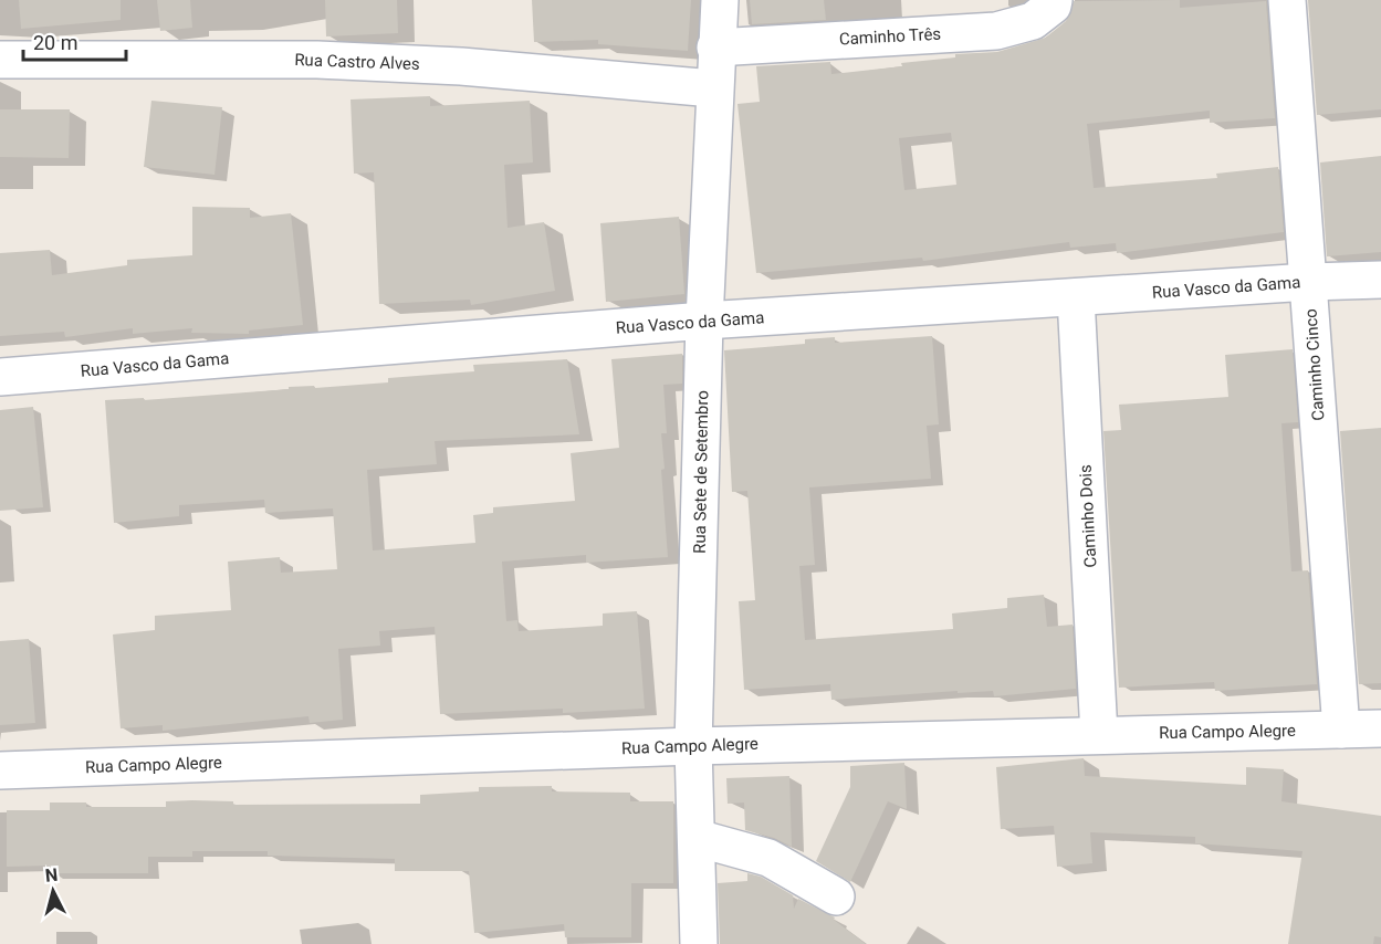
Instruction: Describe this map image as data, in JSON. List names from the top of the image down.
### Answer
{
  "streets": {
    "street": [
      "Caminho Três",
      "Rua Castro Alves",
      "Rua Vasco da Gama",
      "Caminho Cinco",
      "Rua Sete de Setembro",
      "Caminho Dois",
      "Rua Campo Alegre"
    ]
  },
  "crossings": [
    ["Caminho Três", "Rua Sete de Setembro"],
    ["Rua Castro Alves", "Rua Sete de Setembro"],
    ["Rua Vasco da Gama", "Caminho Cinco"],
    ["Rua Vasco da Gama", "Rua Sete de Setembro"],
    ["Rua Vasco da Gama", "Caminho Dois"],
    ["Caminho Cinco", "Rua Campo Alegre"],
    ["Rua Sete de Setembro", "Rua Campo Alegre"],
    ["Caminho Dois", "Rua Campo Alegre"]
  ],
  "scale_bar": "20 m",
  "north": "top"
}
